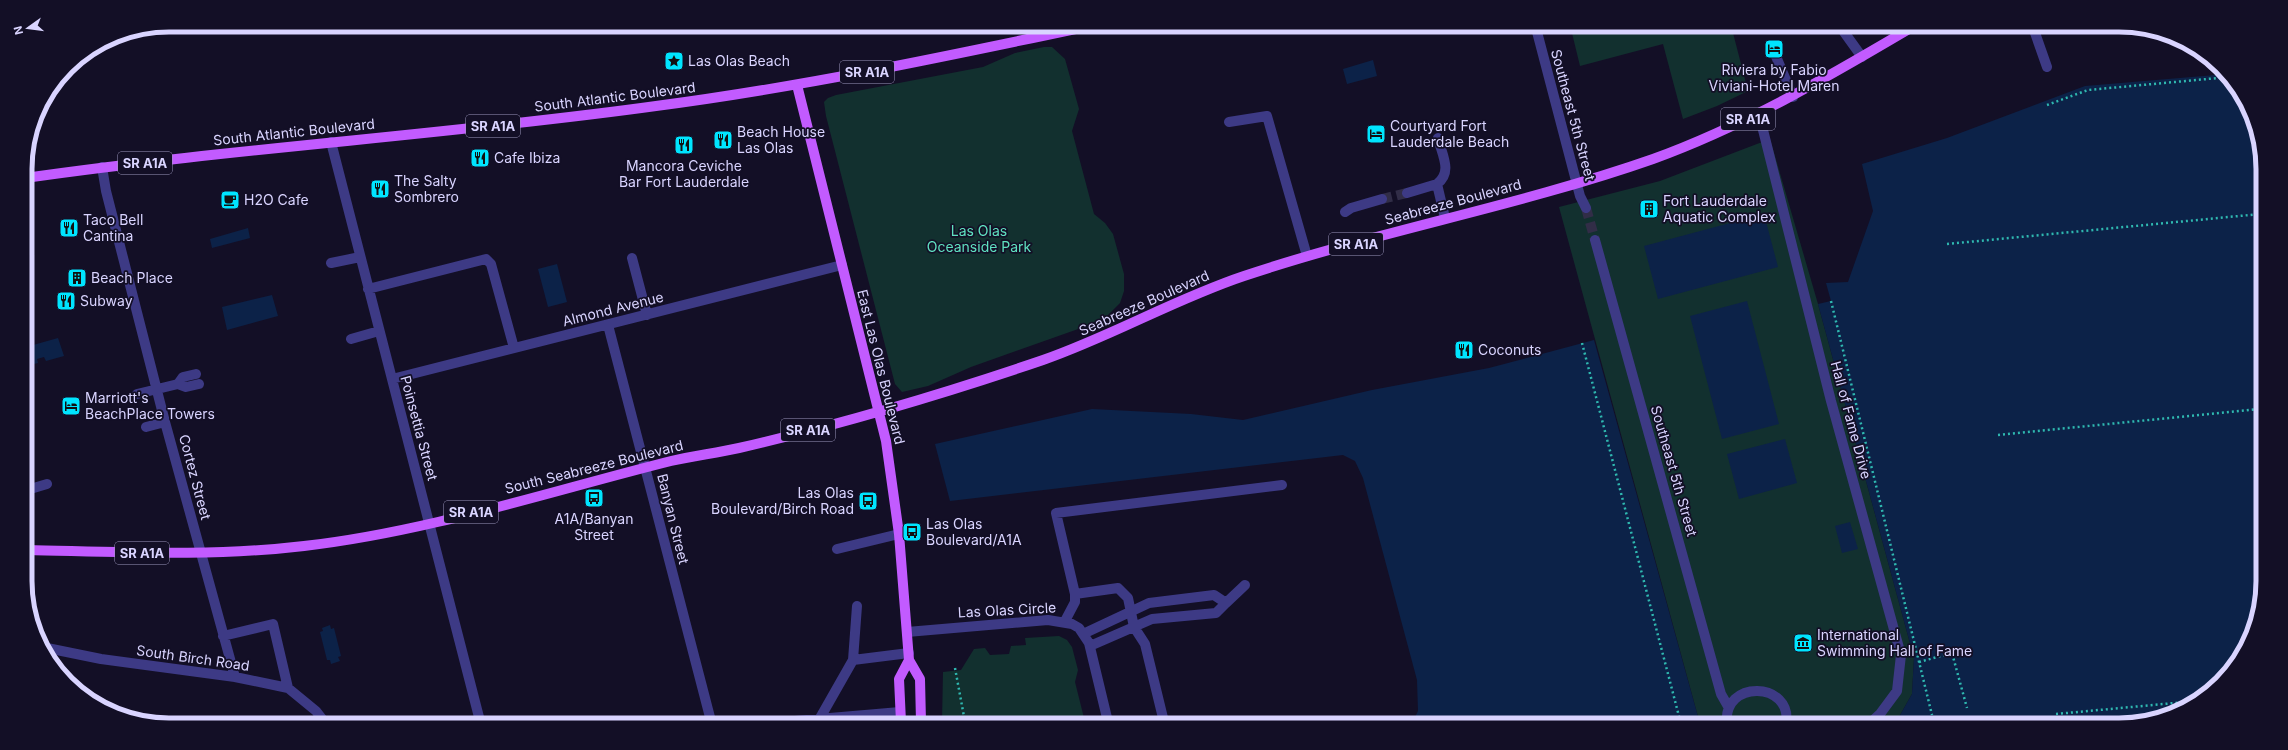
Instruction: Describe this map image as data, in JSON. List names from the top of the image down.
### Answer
{
  "streets": {
    "main road": [
      "SR A1A",
      "South Atlantic Boulevard",
      "Seabreeze Boulevard",
      "East Las Olas Boulevard",
      "South Seabreeze Boulevard"
    ],
    "street": [
      "Southeast 5th Street",
      "Almond Avenue",
      "Hall of Fame Drive",
      "Poinsettia Street",
      "Cortez Street",
      "Banyan Street",
      "Las Olas Circle",
      "South Birch Road"
    ]
  },
  "crossings": [
    ["South Atlantic Boulevard", "East Las Olas Boulevard"],
    ["South Atlantic Boulevard", "Poinsettia Street"],
    ["South Atlantic Boulevard", "Cortez Street"],
    ["Southeast 5th Street", "Seabreeze Boulevard"],
    ["Seabreeze Boulevard", "East Las Olas Boulevard"],
    ["Seabreeze Boulevard", "Hall of Fame Drive"],
    ["Seabreeze Boulevard", "South Seabreeze Boulevard"],
    ["Almond Avenue", "East Las Olas Boulevard"],
    ["Almond Avenue", "Poinsettia Street"],
    ["Almond Avenue", "Banyan Street"],
    ["East Las Olas Boulevard", "South Seabreeze Boulevard"],
    ["East Las Olas Boulevard", "Las Olas Circle"],
    ["Poinsettia Street", "South Seabreeze Boulevard"],
    ["South Seabreeze Boulevard", "Cortez Street"],
    ["South Seabreeze Boulevard", "Banyan Street"],
    ["Cortez Street", "South Birch Road"]
  ],
  "parks": ["Las Olas Oceanside Park"],
  "places": {
    "hotel": ["Riviera by Fabio Viviani-Hotel Maren", "Courtyard Fort Lauderdale Beach", "Marriott's BeachPlace Towers"],
    "place": ["Las Olas Beach"],
    "restaurant": [
      "Beach House Las Olas",
      "Mancora Ceviche Bar Fort Lauderdale",
      "Cafe Ibiza",
      "The Salty Sombrero",
      "Taco Bell Cantina",
      "Subway",
      "Coconuts"
    ],
    "cafe": ["H2O Cafe"],
    "building": ["Fort Lauderdale Aquatic Complex", "Beach Place"],
    "bus stop": ["A1A/Banyan Street", "Las Olas Boulevard/Birch Road", "Las Olas Boulevard/A1A"],
    "museum": ["International Swimming Hall of Fame"]
  },
  "north": "left"
}
